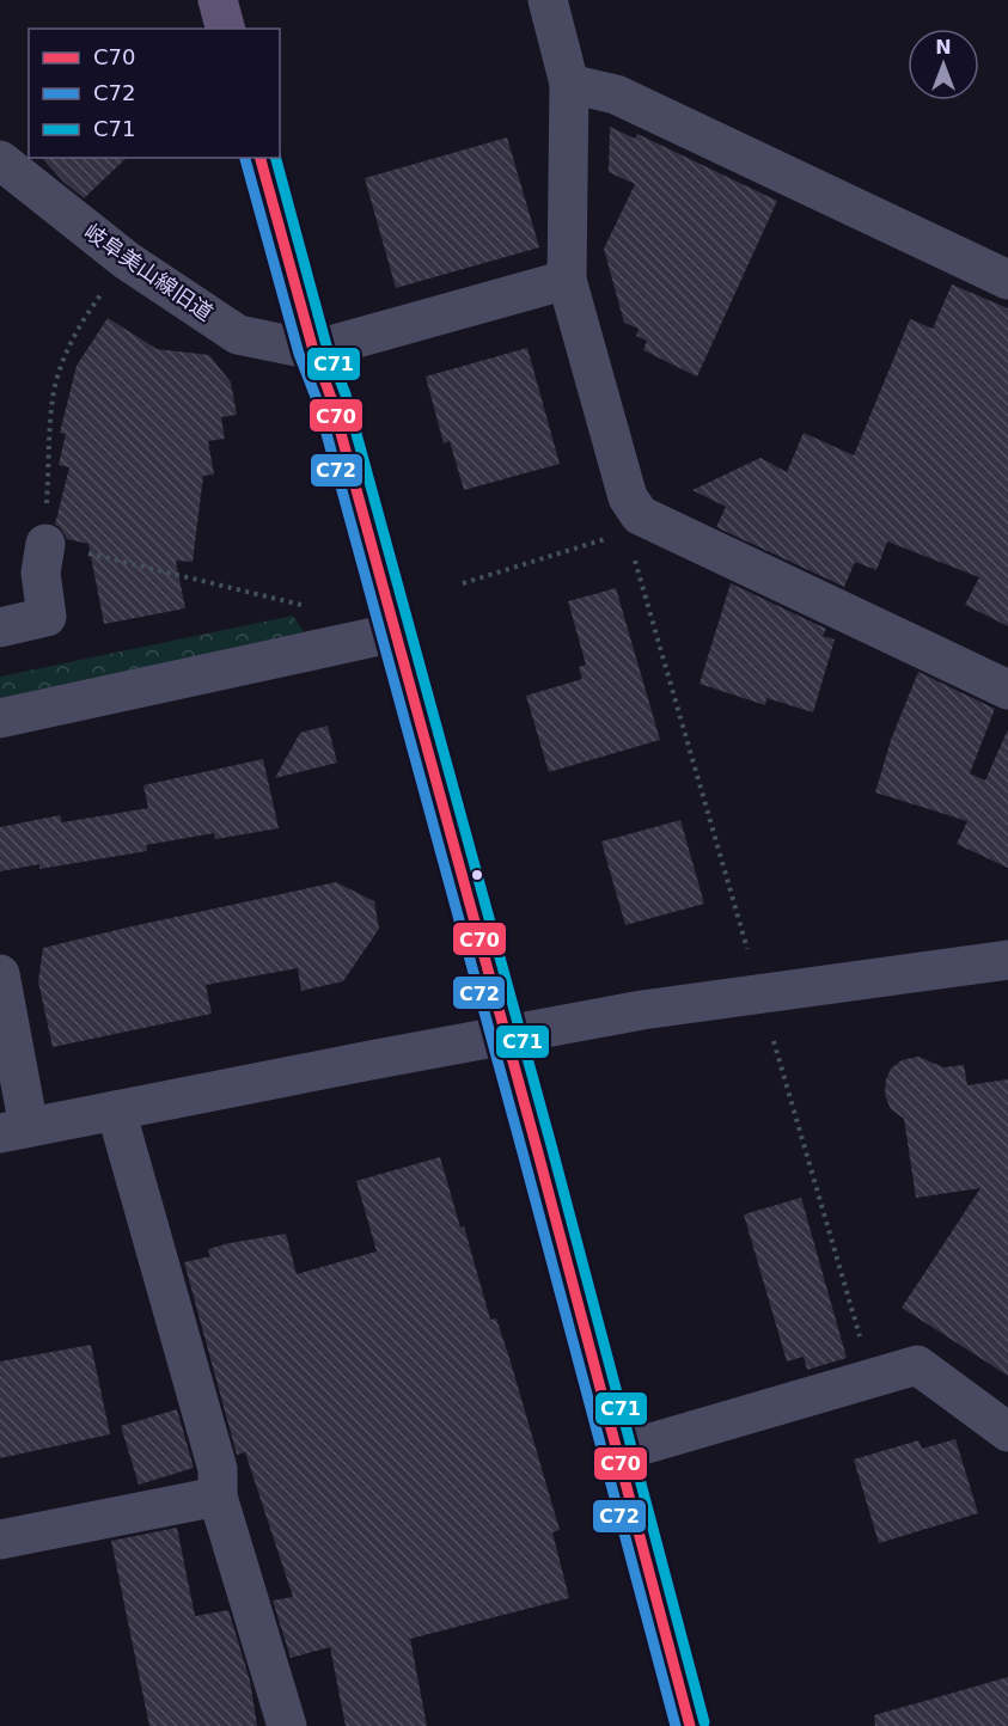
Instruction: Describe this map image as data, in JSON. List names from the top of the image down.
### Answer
{
  "streets": {
    "street": ["岐阜美山線旧道"]
  },
  "lines": ["transit line C70", "transit line C71", "transit line C72"],
  "legend": ["C70", "C72", "C71"],
  "north": "top"
}
